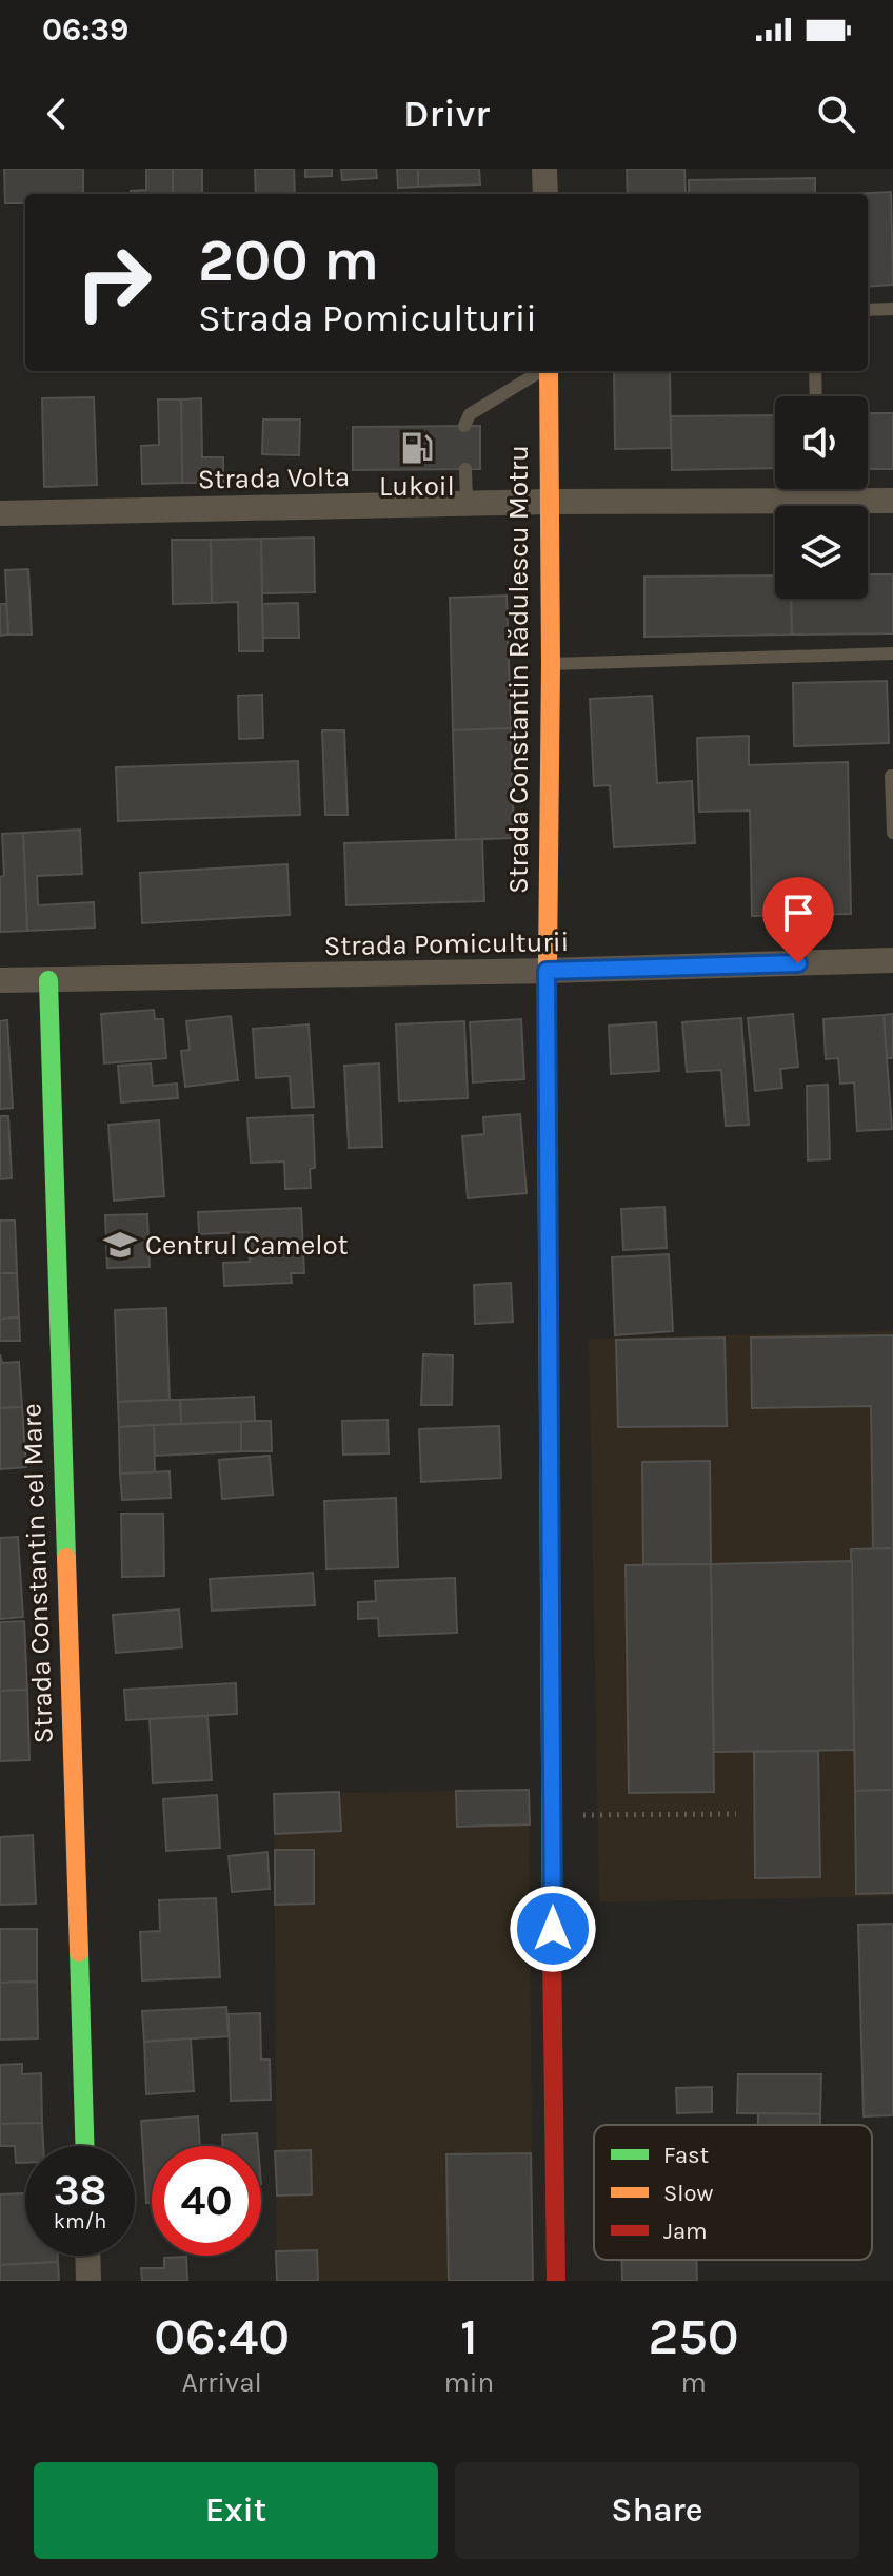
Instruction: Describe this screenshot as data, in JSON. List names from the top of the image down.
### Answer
{
  "streets": {
    "street": [
      "Strada Volta",
      "Strada Constantin Rădulescu Motru",
      "Strada Pomiculturii",
      "Strada Constantin cel Mare"
    ]
  },
  "crossings": [
    ["Strada Volta", "Strada Constantin Rădulescu Motru"],
    ["Strada Constantin Rădulescu Motru", "Strada Pomiculturii"],
    ["Strada Pomiculturii", "Strada Constantin cel Mare"]
  ],
  "places": {
    "fuel station": ["Lukoil"],
    "school or university": ["Centrul Camelot"]
  },
  "legend": ["Fast", "Slow", "Jam"],
  "page": {
    "status": "06:39",
    "header": "Drivr",
    "turn": ["200 m", "Strada Pomiculturii"],
    "speed": "38 km/h",
    "limit": "40",
    "eta": [
      "06:40",
      "Arrival",
      "1",
      "min",
      "250",
      "m"
    ],
    "buttons": ["Exit", "Share"]
  }
}
